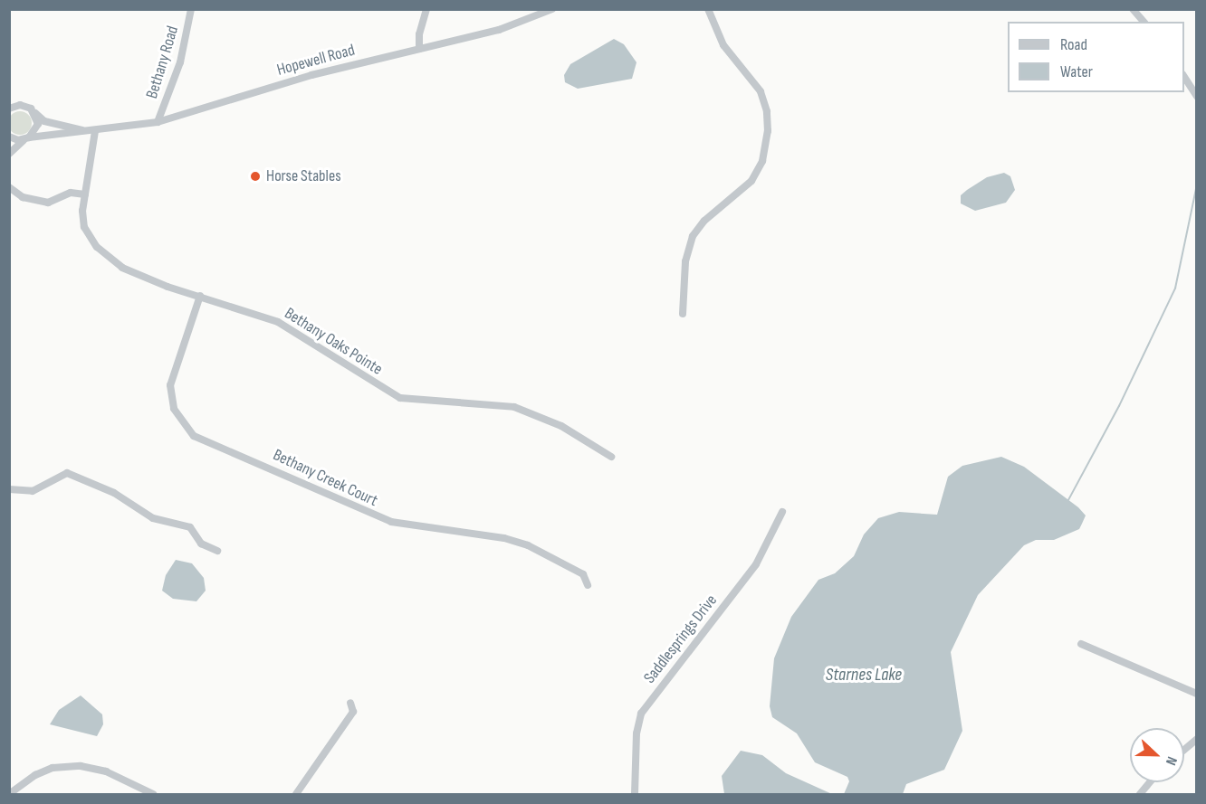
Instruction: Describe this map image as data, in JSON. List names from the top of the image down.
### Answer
{
  "streets": {
    "street": [
      "Hopewell Road",
      "Bethany Road",
      "Bethany Oaks Pointe",
      "Bethany Creek Court",
      "Saddlesprings Drive"
    ]
  },
  "crossings": [
    ["Hopewell Road", "Bethany Road"],
    ["Hopewell Road", "Bethany Oaks Pointe"],
    ["Bethany Oaks Pointe", "Bethany Creek Court"]
  ],
  "water": ["Starnes Lake"],
  "places": ["Horse Stables"],
  "legend": ["Road", "Water"],
  "north": "right"
}
